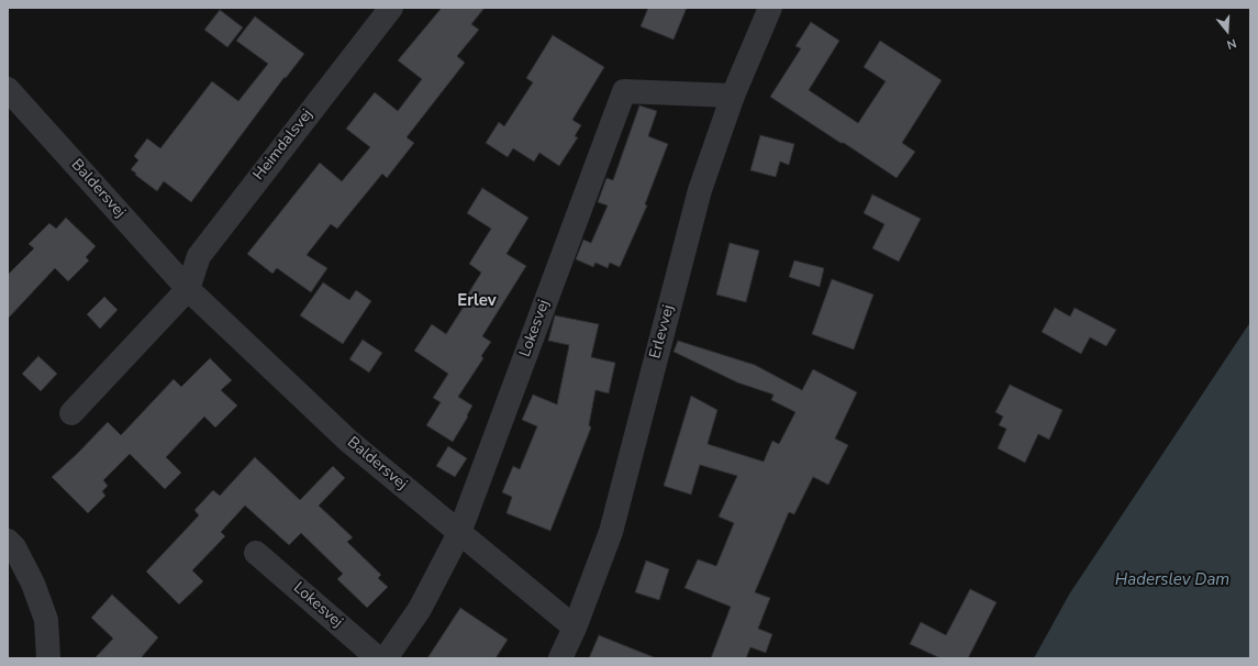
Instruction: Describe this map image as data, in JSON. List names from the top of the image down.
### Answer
{
  "streets": {
    "street": [
      "Heimdalsvej",
      "Baldersvej",
      "Lokesvej",
      "Erlevvej"
    ]
  },
  "crossings": [
    ["Heimdalsvej", "Baldersvej"],
    ["Baldersvej", "Lokesvej"],
    ["Baldersvej", "Erlevvej"],
    ["Lokesvej", "Erlevvej"]
  ],
  "districts": ["Erlev"],
  "water": ["Haderslev Dam"],
  "north": "bottom"
}
